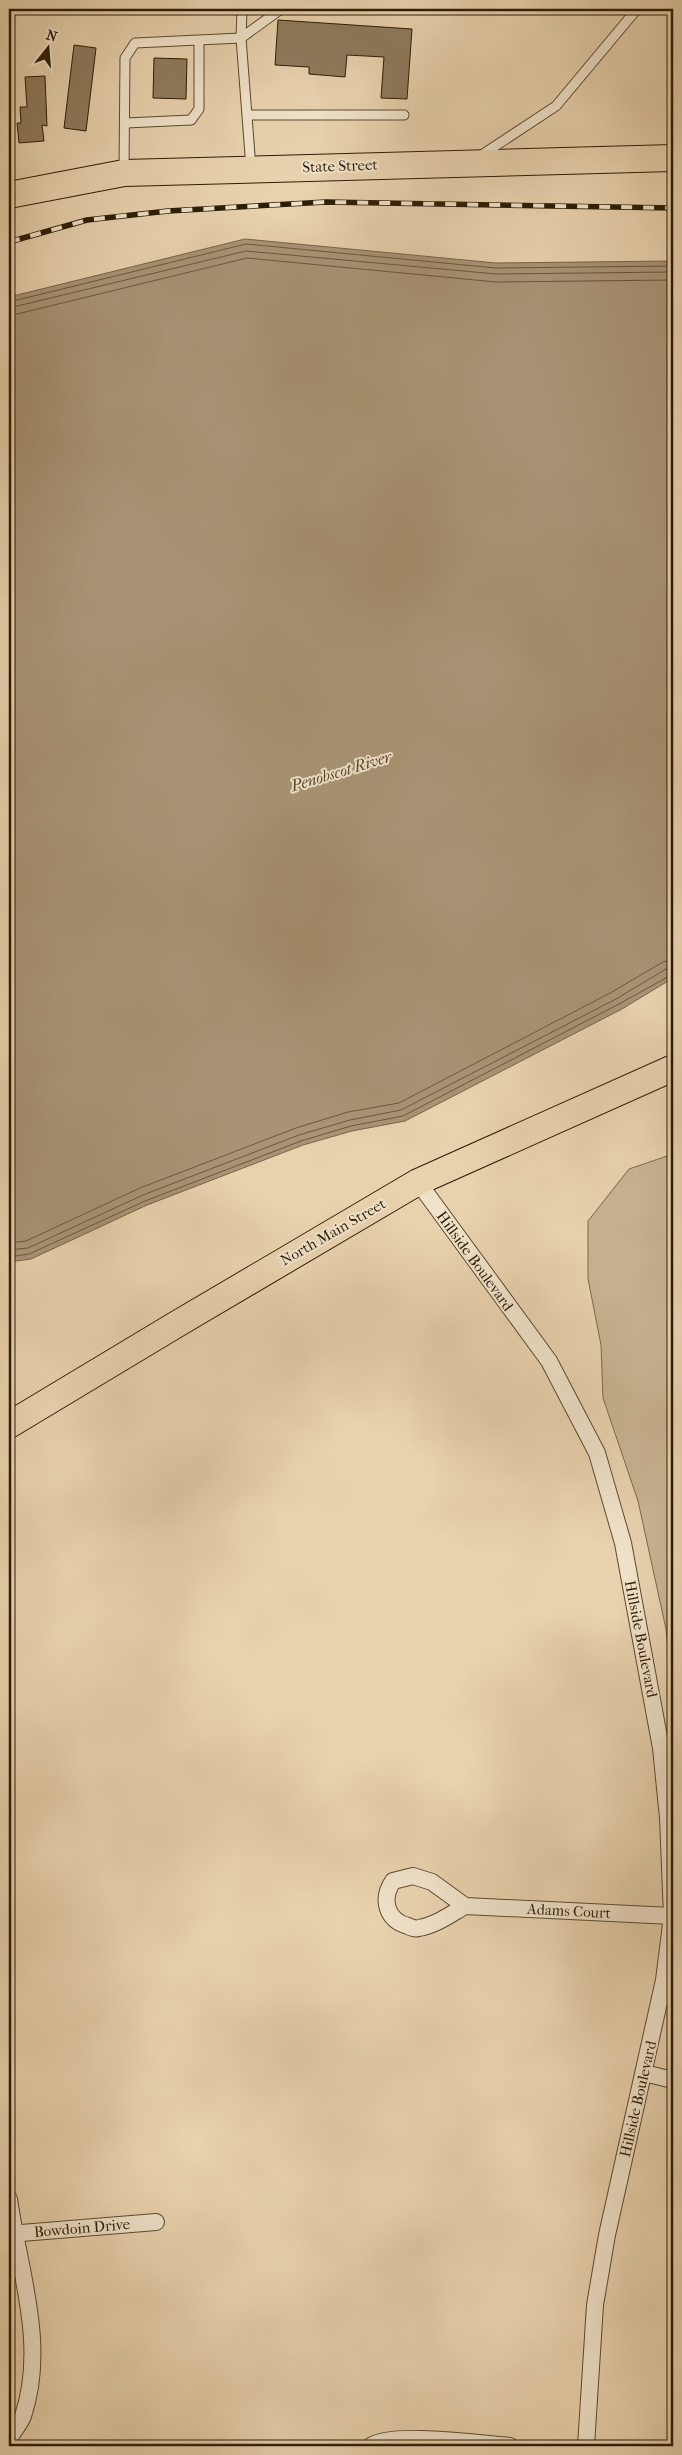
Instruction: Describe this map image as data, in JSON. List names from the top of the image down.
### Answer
{
  "streets": {
    "main road": ["State Street", "North Main Street"],
    "street": ["Hillside Boulevard", "Adams Court", "Bowdoin Drive"]
  },
  "crossings": [
    ["North Main Street", "Hillside Boulevard"],
    ["Hillside Boulevard", "Adams Court"]
  ],
  "water": ["Penobscot River"],
  "north": "top"
}
